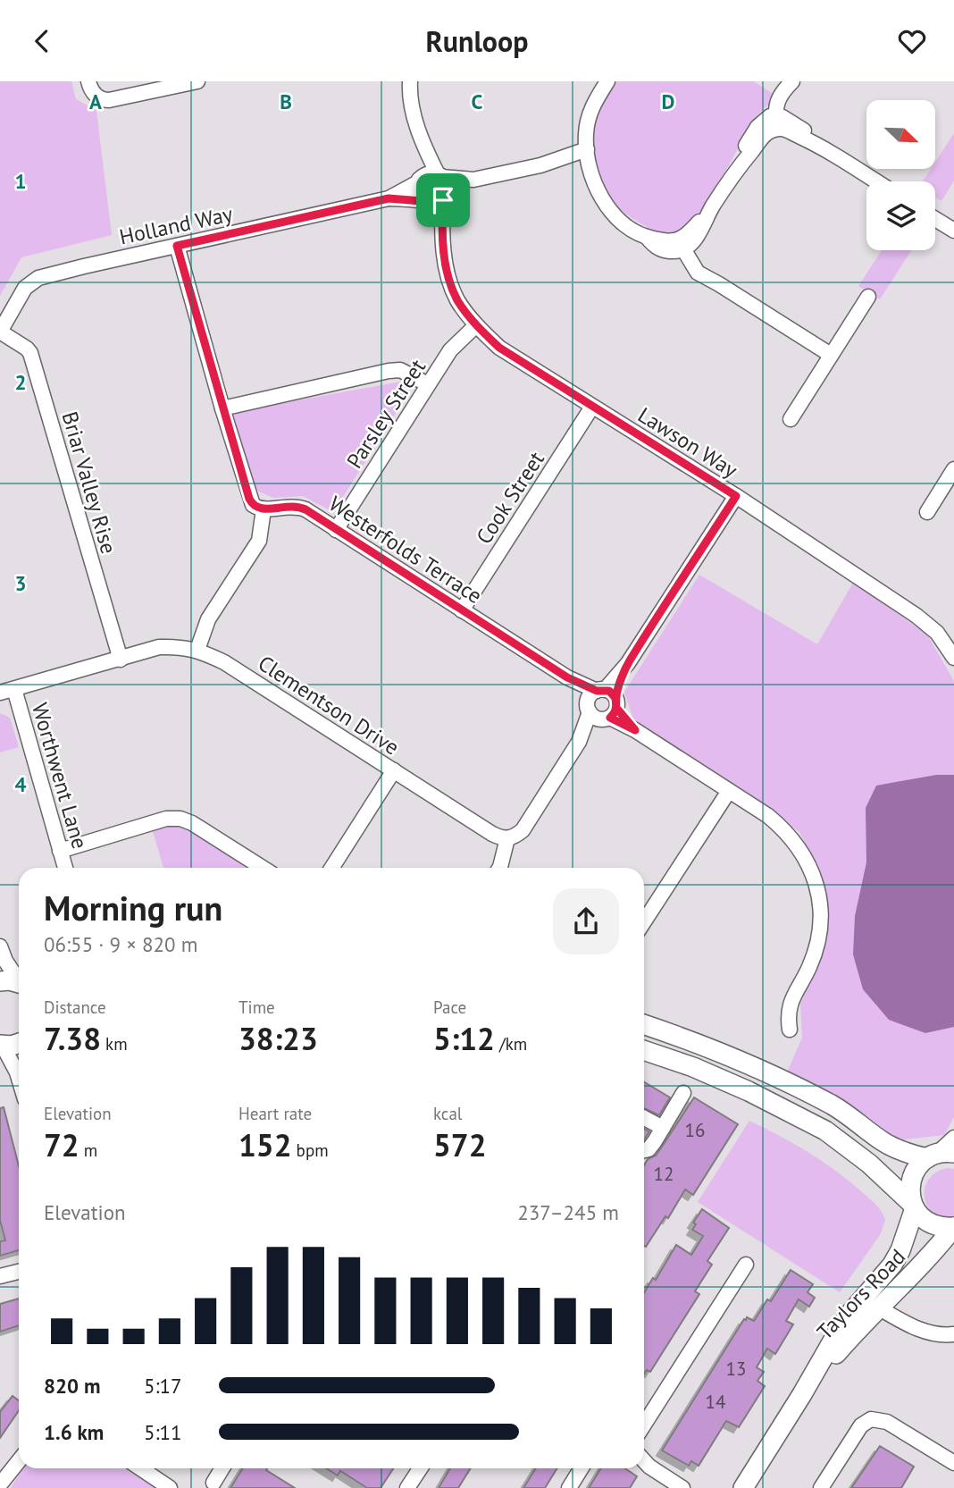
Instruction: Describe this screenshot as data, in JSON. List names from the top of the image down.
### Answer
{
  "streets": {
    "main road": ["Taylors Road"],
    "street": [
      "Holland Way",
      "Parsley Street",
      "Lawson Way",
      "Briar Valley Rise",
      "Cook Street",
      "Westerfolds Terrace",
      "Clementson Drive",
      "Worthwent Lane"
    ]
  },
  "crossings": [
    ["Holland Way", "Lawson Way"],
    ["Holland Way", "Briar Valley Rise"],
    ["Parsley Street", "Lawson Way"],
    ["Parsley Street", "Westerfolds Terrace"],
    ["Lawson Way", "Cook Street"],
    ["Briar Valley Rise", "Clementson Drive"],
    ["Cook Street", "Westerfolds Terrace"],
    ["Clementson Drive", "Worthwent Lane"]
  ],
  "house_numbers": [
    "16",
    "12",
    "13",
    "14"
  ],
  "north": "bottom right",
  "page": {
    "header": "Runloop",
    "heading": ["Morning run", "06:55 · 9 × 820 m"],
    "stats": [
      ["Distance", "7.38 km"],
      ["Time", "38:23"],
      ["Pace", "5:12 /km"],
      ["Elevation", "72 m"],
      ["Heart rate", "152 bpm"],
      ["kcal", "572"]
    ],
    "chart": ["Elevation", "237–245 m"],
    "list": [
      {
        "name": "820 m",
        "note": "5:17"
      },
      {
        "name": "1.6 km",
        "note": "5:11"
      }
    ]
  },
  "grid": {
    "columns": [
      "A",
      "B",
      "C",
      "D"
    ],
    "rows": [
      "1",
      "2",
      "3",
      "4"
    ]
  }
}
